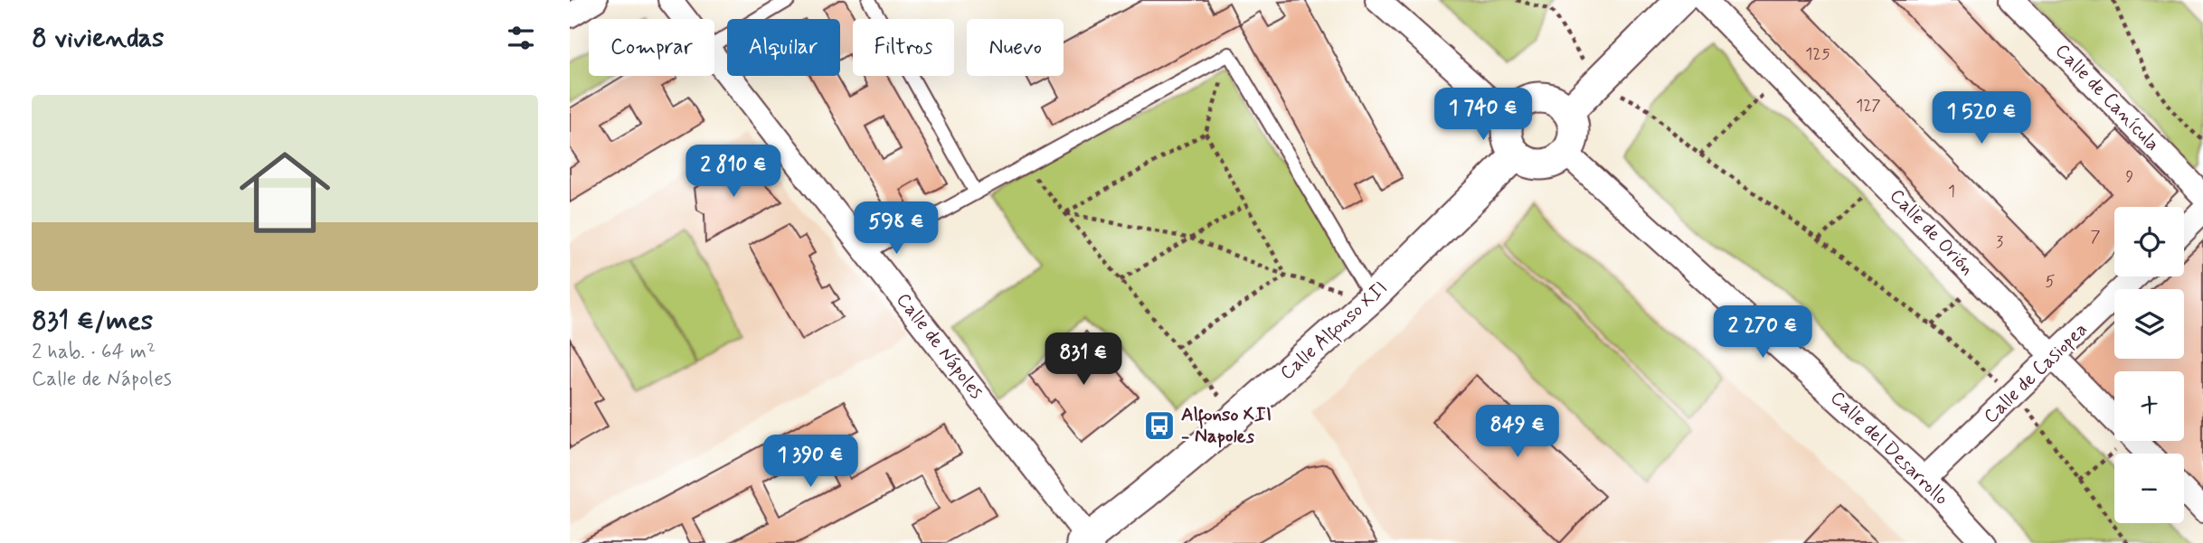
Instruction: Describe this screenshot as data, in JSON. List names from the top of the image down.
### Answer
{
  "streets": {
    "street": [
      "Calle de Canícula",
      "Calle de Orión",
      "Calle Alfonso XII",
      "Calle de Nápoles",
      "Calle de Casiopea",
      "Calle del Desarrollo"
    ]
  },
  "crossings": [
    ["Calle de Orión", "Calle de Casiopea"],
    ["Calle Alfonso XII", "Calle de Nápoles"],
    ["Calle Alfonso XII", "Calle del Desarrollo"],
    ["Calle de Casiopea", "Calle del Desarrollo"]
  ],
  "places": {
    "bus stop": ["Alfonso XII - Napoles"]
  },
  "house_numbers": [
    "125",
    "127",
    "9",
    "1",
    "7",
    "3",
    "5"
  ],
  "page": {
    "heading": "8 viviendas",
    "chip": [
      "Comprar",
      "Alquilar",
      "Filtros",
      "Nuevo"
    ],
    "list": [
      {
        "name": "831 €/mes",
        "note": "2 hab. · 64 m² · Calle de Nápoles"
      }
    ],
    "price": [
      "1 740 €",
      "1 520 €",
      "2 810 €",
      "598 €",
      "2 270 €",
      "831 €",
      "849 €",
      "1 390 €"
    ],
    "map_buttons": ["+", "−"]
  }
}
